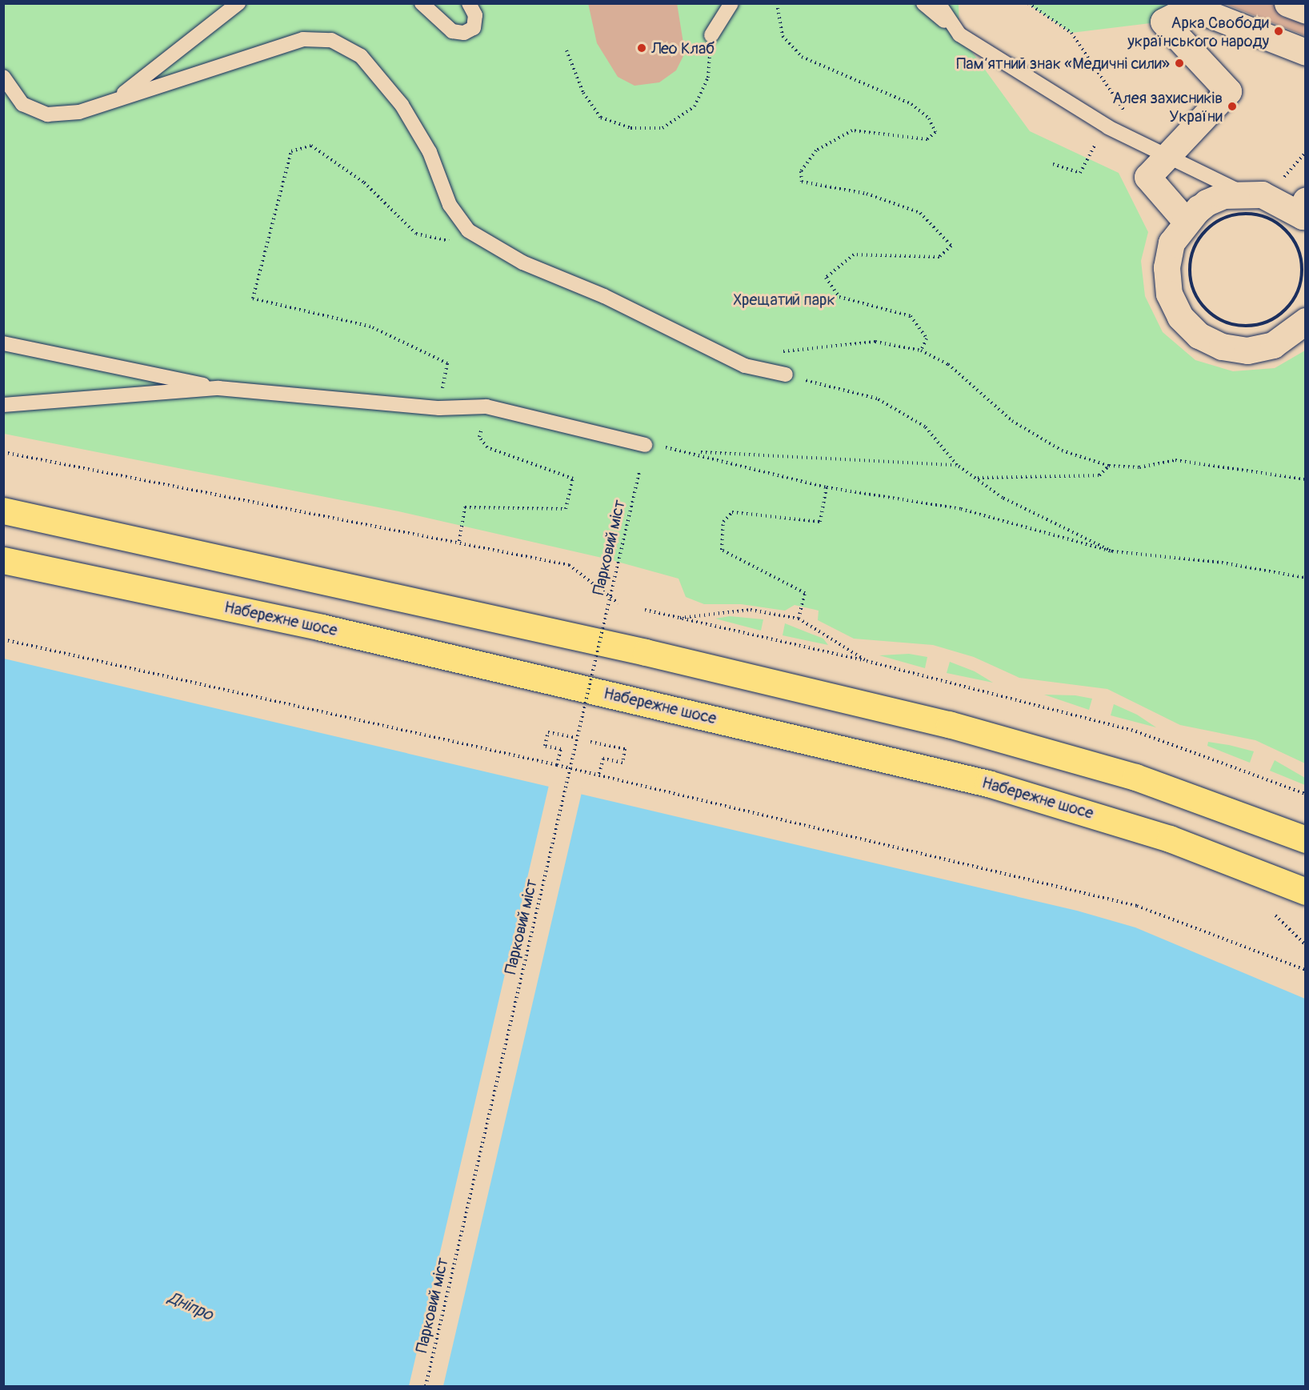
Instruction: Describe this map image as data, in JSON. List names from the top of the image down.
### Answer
{
  "streets": {
    "main road": ["Набережне шосе"],
    "path": ["Парковий міст"]
  },
  "water": ["Дніпро"],
  "parks": ["Хрещатий парк"],
  "places": [
    "Арка Свободи українського народу",
    "Лео Клаб",
    "Памʼятний знак «Медичні сили»",
    "Алея захисників України"
  ]
}
